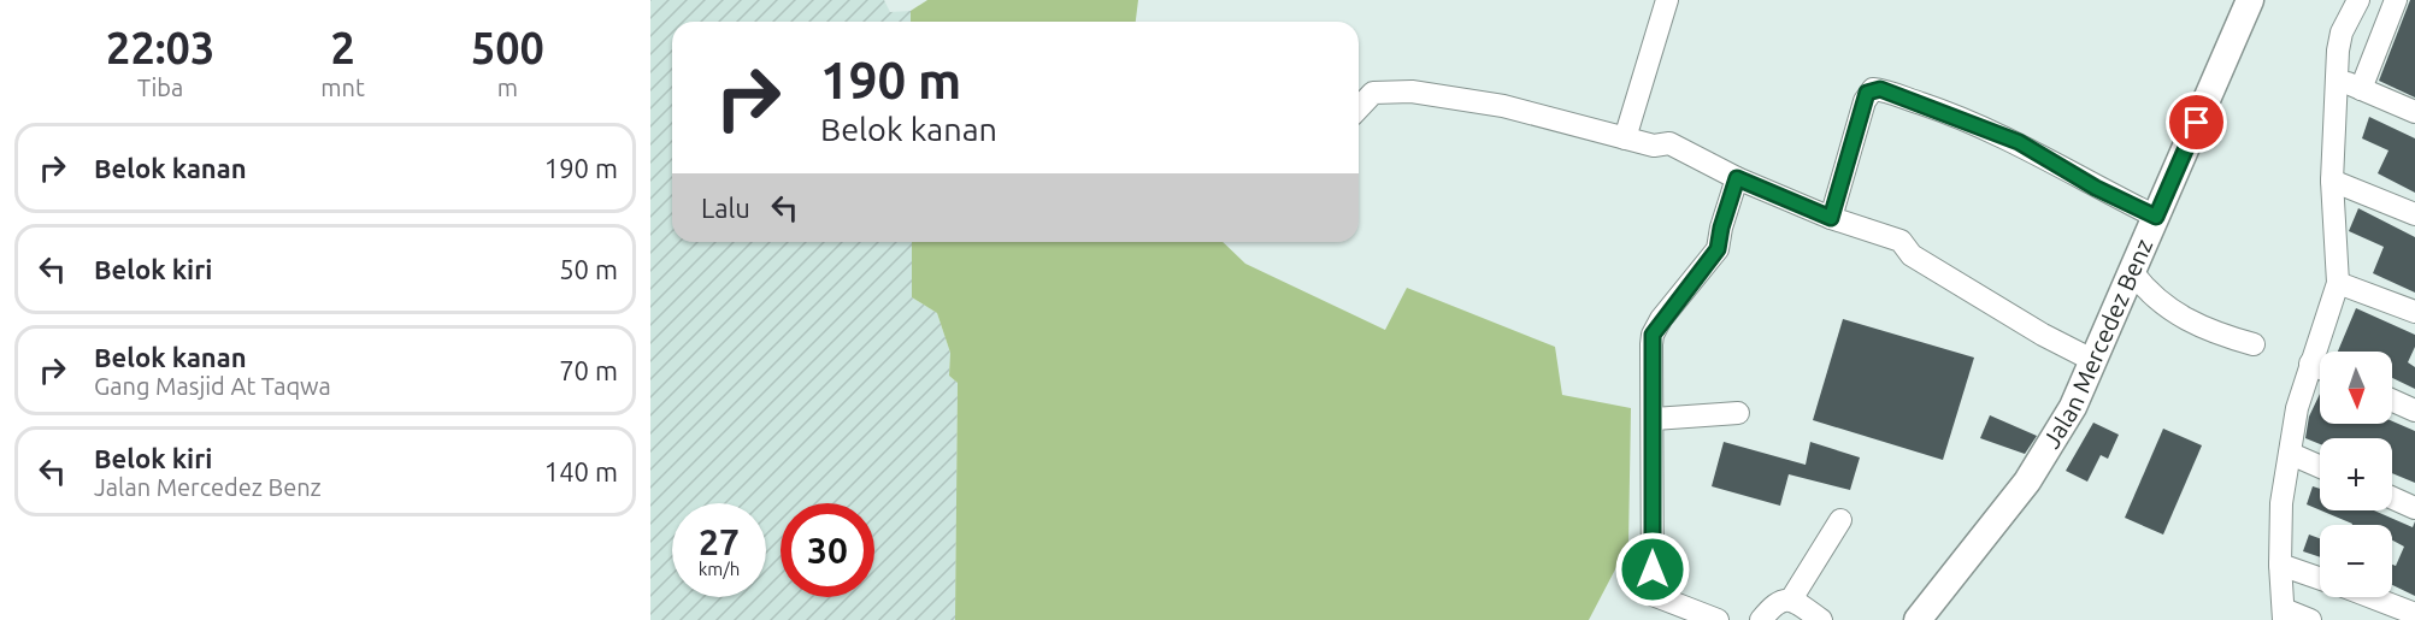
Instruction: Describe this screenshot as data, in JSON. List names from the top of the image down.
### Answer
{
  "streets": {
    "main road": ["Jalan Mercedez Benz"]
  },
  "north": "bottom",
  "page": {
    "eta": [
      "22:03",
      "Tiba",
      "2",
      "mnt",
      "500",
      "m"
    ],
    "turn": ["190 m", "Belok kanan"],
    "list": [
      {
        "name": "Belok kanan",
        "value": "190 m"
      },
      {
        "name": "Belok kiri",
        "value": "50 m"
      },
      {
        "name": "Belok kanan",
        "note": "Gang Masjid At Taqwa",
        "value": "70 m"
      },
      {
        "name": "Belok kiri",
        "note": "Jalan Mercedez Benz",
        "value": "140 m"
      }
    ],
    "then": "Lalu",
    "map_buttons": ["+", "−"],
    "speed": "27 km/h",
    "limit": "30"
  }
}
